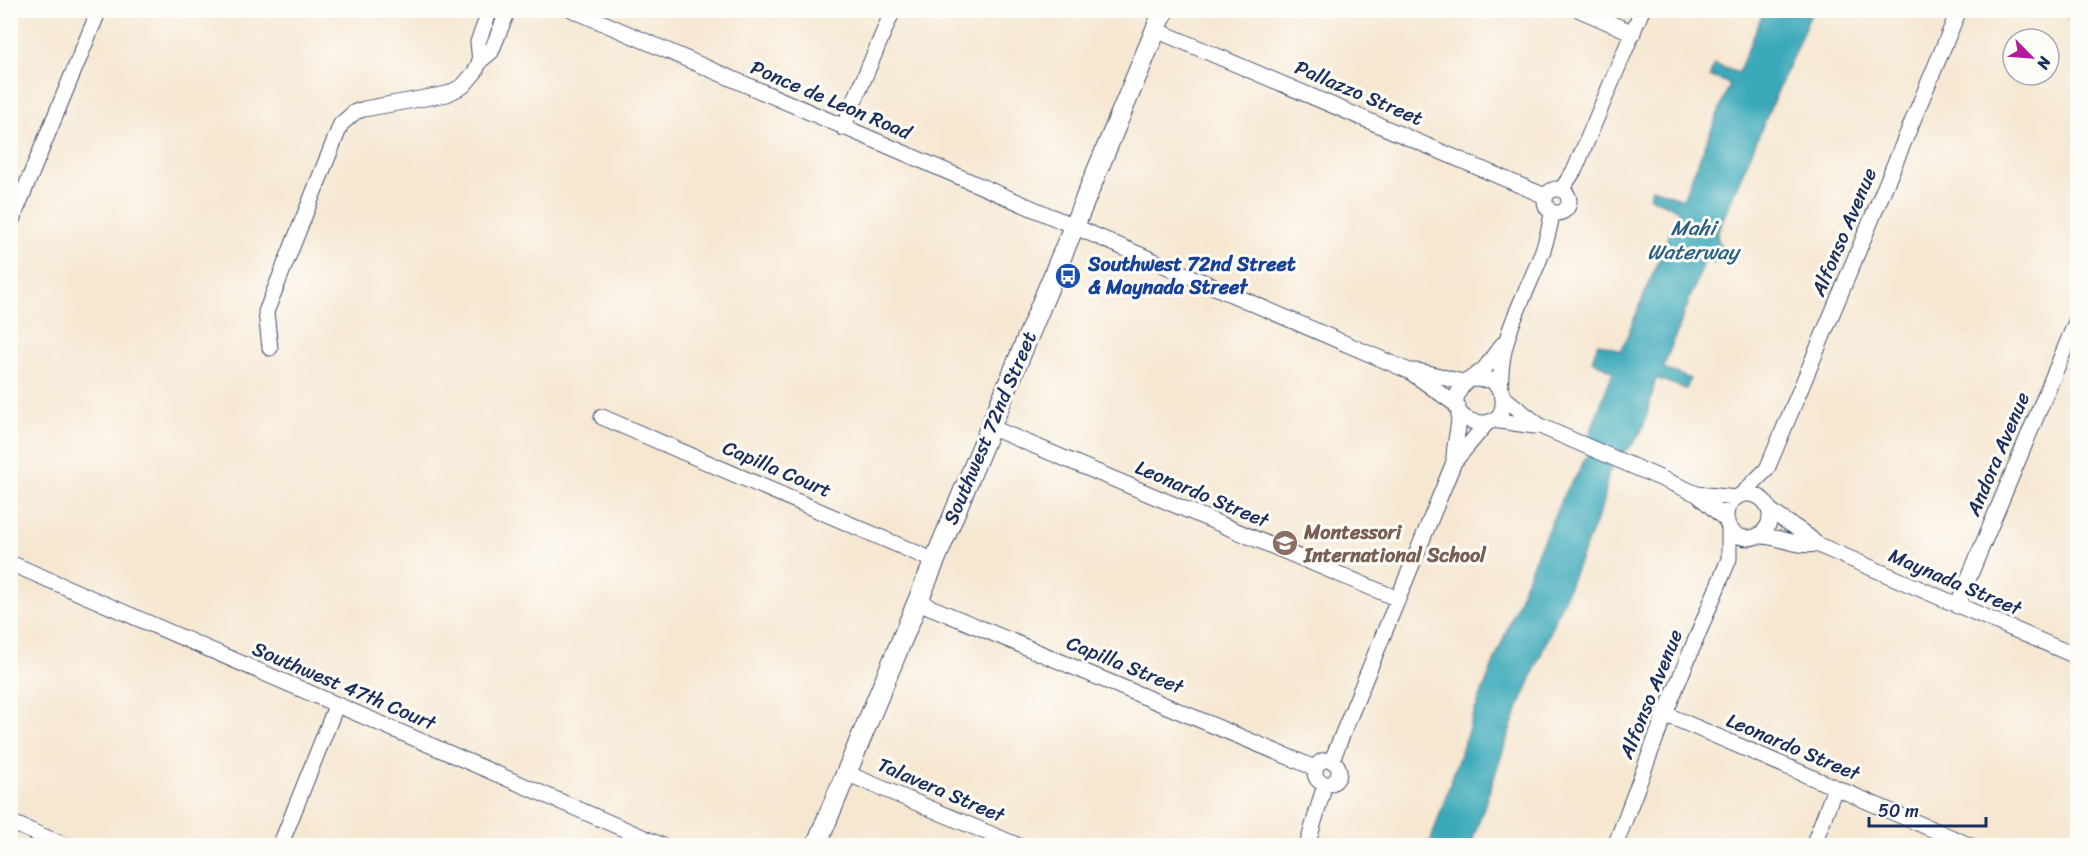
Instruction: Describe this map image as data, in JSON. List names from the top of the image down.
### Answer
{
  "streets": {
    "main road": ["Southwest 72nd Street"],
    "street": [
      "Pallazzo Street",
      "Ponce de Leon Road",
      "Alfonso Avenue",
      "Andora Avenue",
      "Capilla Court",
      "Leonardo Street",
      "Maynada Street",
      "Capilla Street",
      "Southwest 47th Court",
      "Talavera Street"
    ]
  },
  "crossings": [
    ["Pallazzo Street", "Southwest 72nd Street"],
    ["Ponce de Leon Road", "Southwest 72nd Street"],
    ["Alfonso Avenue", "Leonardo Street"],
    ["Alfonso Avenue", "Maynada Street"],
    ["Southwest 72nd Street", "Capilla Court"],
    ["Southwest 72nd Street", "Leonardo Street"],
    ["Southwest 72nd Street", "Capilla Street"],
    ["Southwest 72nd Street", "Talavera Street"],
    ["Andora Avenue", "Maynada Street"]
  ],
  "water": ["Mahi Waterway"],
  "places": {
    "bus stop": ["Southwest 72nd Street & Maynada Street"],
    "school or university": ["Montessori International School"]
  },
  "scale_bar": "50 m",
  "north": "bottom right"
}
